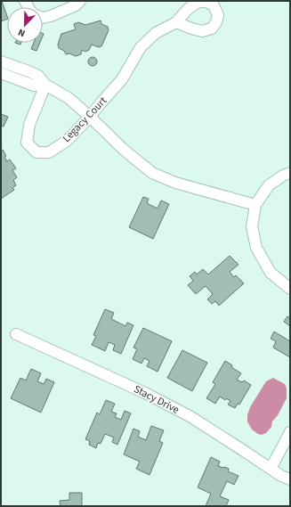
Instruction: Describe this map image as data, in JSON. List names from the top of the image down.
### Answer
{
  "streets": {
    "street": ["Legacy Court", "Stacy Drive"]
  },
  "north": "bottom left"
}
